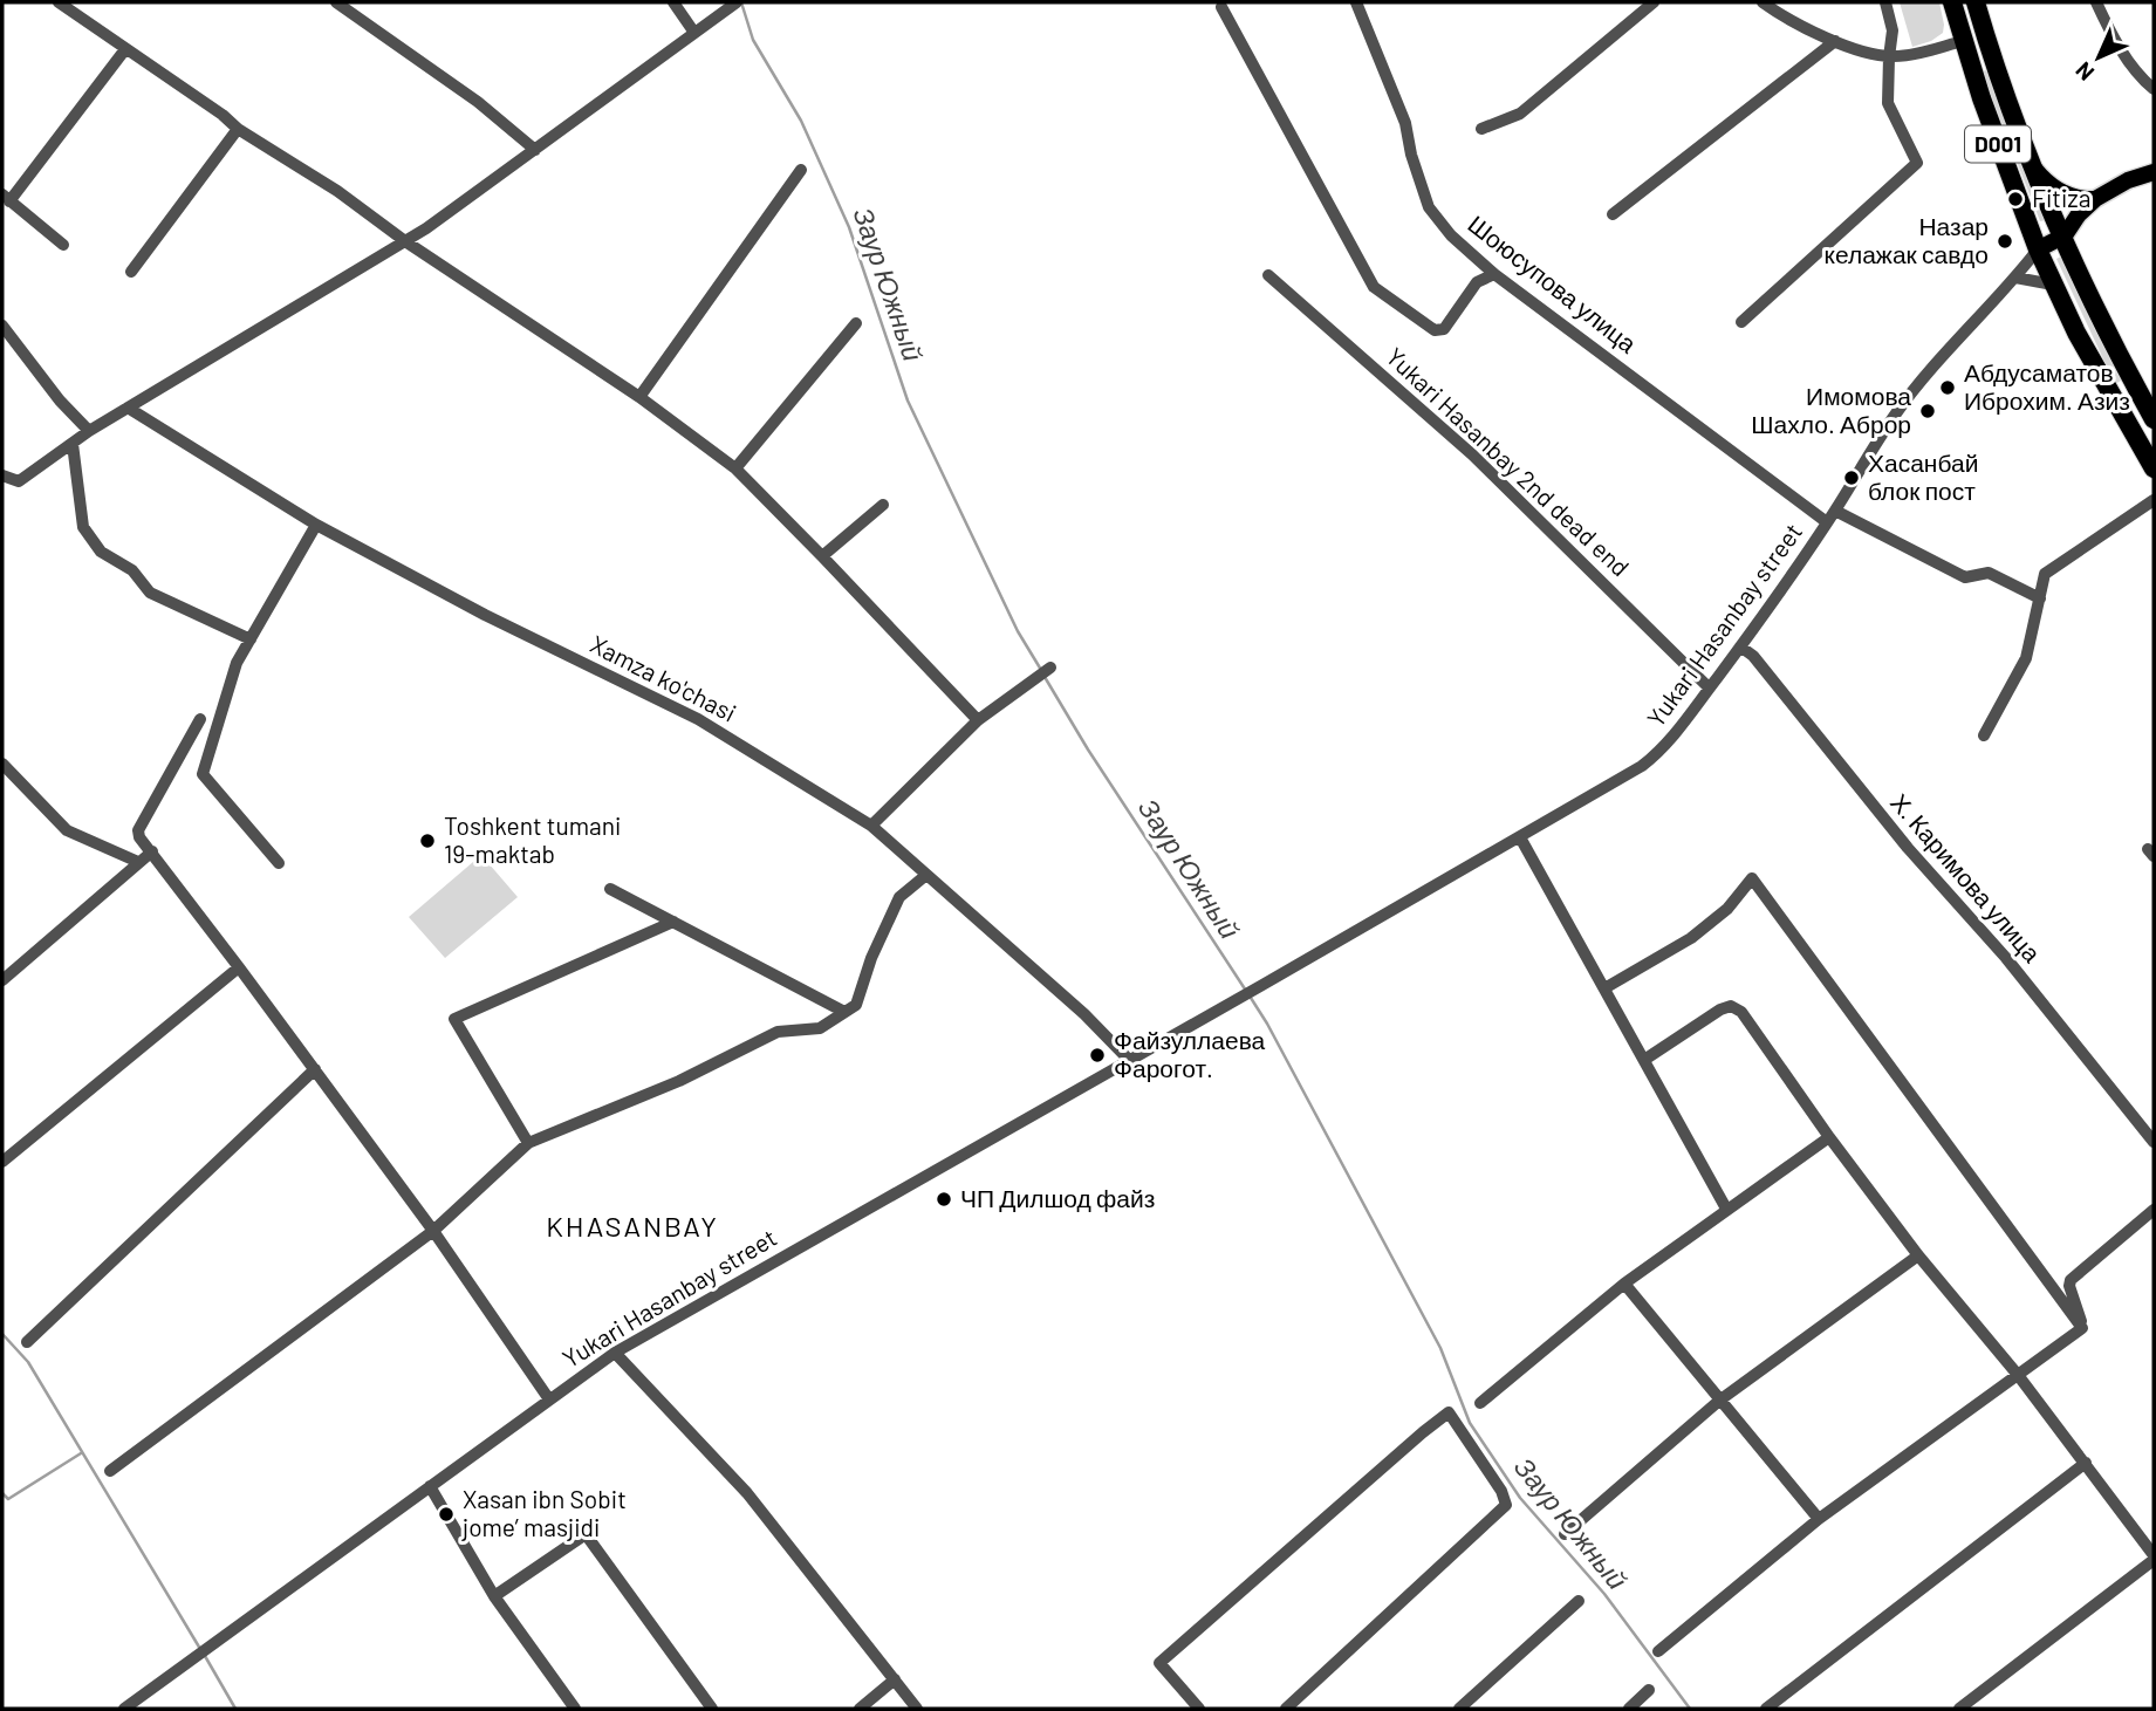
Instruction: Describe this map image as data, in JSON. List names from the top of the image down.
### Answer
{
  "streets": {
    "highway": ["D001"],
    "street": [
      "Шоюсупова улица",
      "Yukari Hasanbay 2nd dead end",
      "Yukari Hasanbay street",
      "Xamza ko'chasi",
      "Х. Каримова улица"
    ]
  },
  "crossings": [
    ["D001", "Yukari Hasanbay street"],
    ["Шоюсупова улица", "Yukari Hasanbay street"],
    ["Yukari Hasanbay 2nd dead end", "Yukari Hasanbay street"],
    ["Yukari Hasanbay street", "Xamza ko'chasi"],
    ["Yukari Hasanbay street", "Х. Каримова улица"]
  ],
  "districts": ["KHASANBAY"],
  "water": ["Заур Южный"],
  "places": [
    "Fitiza",
    "Назар келажак савдо",
    "Абдусаматов Иброхим. Азиз",
    "Имомова Шахло. Аброр",
    "Хасанбай блок пост",
    "Toshkent tumani 19-maktab",
    "Файзуллаева Фарогот.",
    "ЧП Дилшод файз",
    "Xasan ibn Sobit jome’ masjidi"
  ],
  "north": "bottom left"
}
